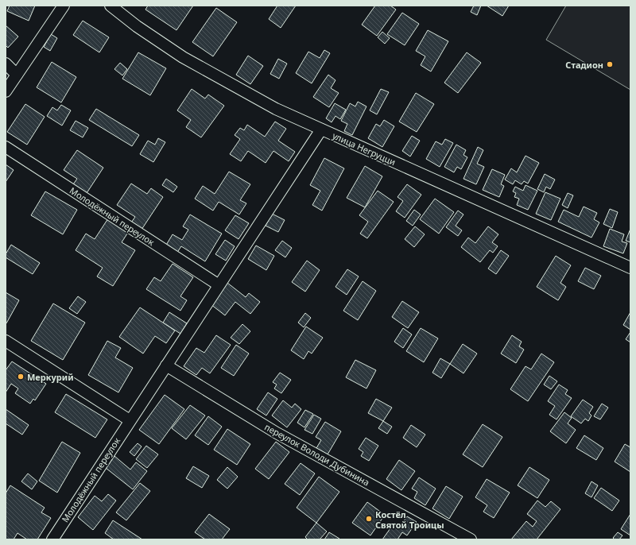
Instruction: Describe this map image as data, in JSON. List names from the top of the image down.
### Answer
{
  "streets": {
    "street": ["улица Негруцци", "Молодёжный переулок", "переулок Володи Дубинина"]
  },
  "crossings": [
    ["улица Негруцци", "Молодёжный переулок"],
    ["Молодёжный переулок", "переулок Володи Дубинина"]
  ],
  "places": ["Стадион", "Меркурий", "Костёл Святой Троицы"]
}
